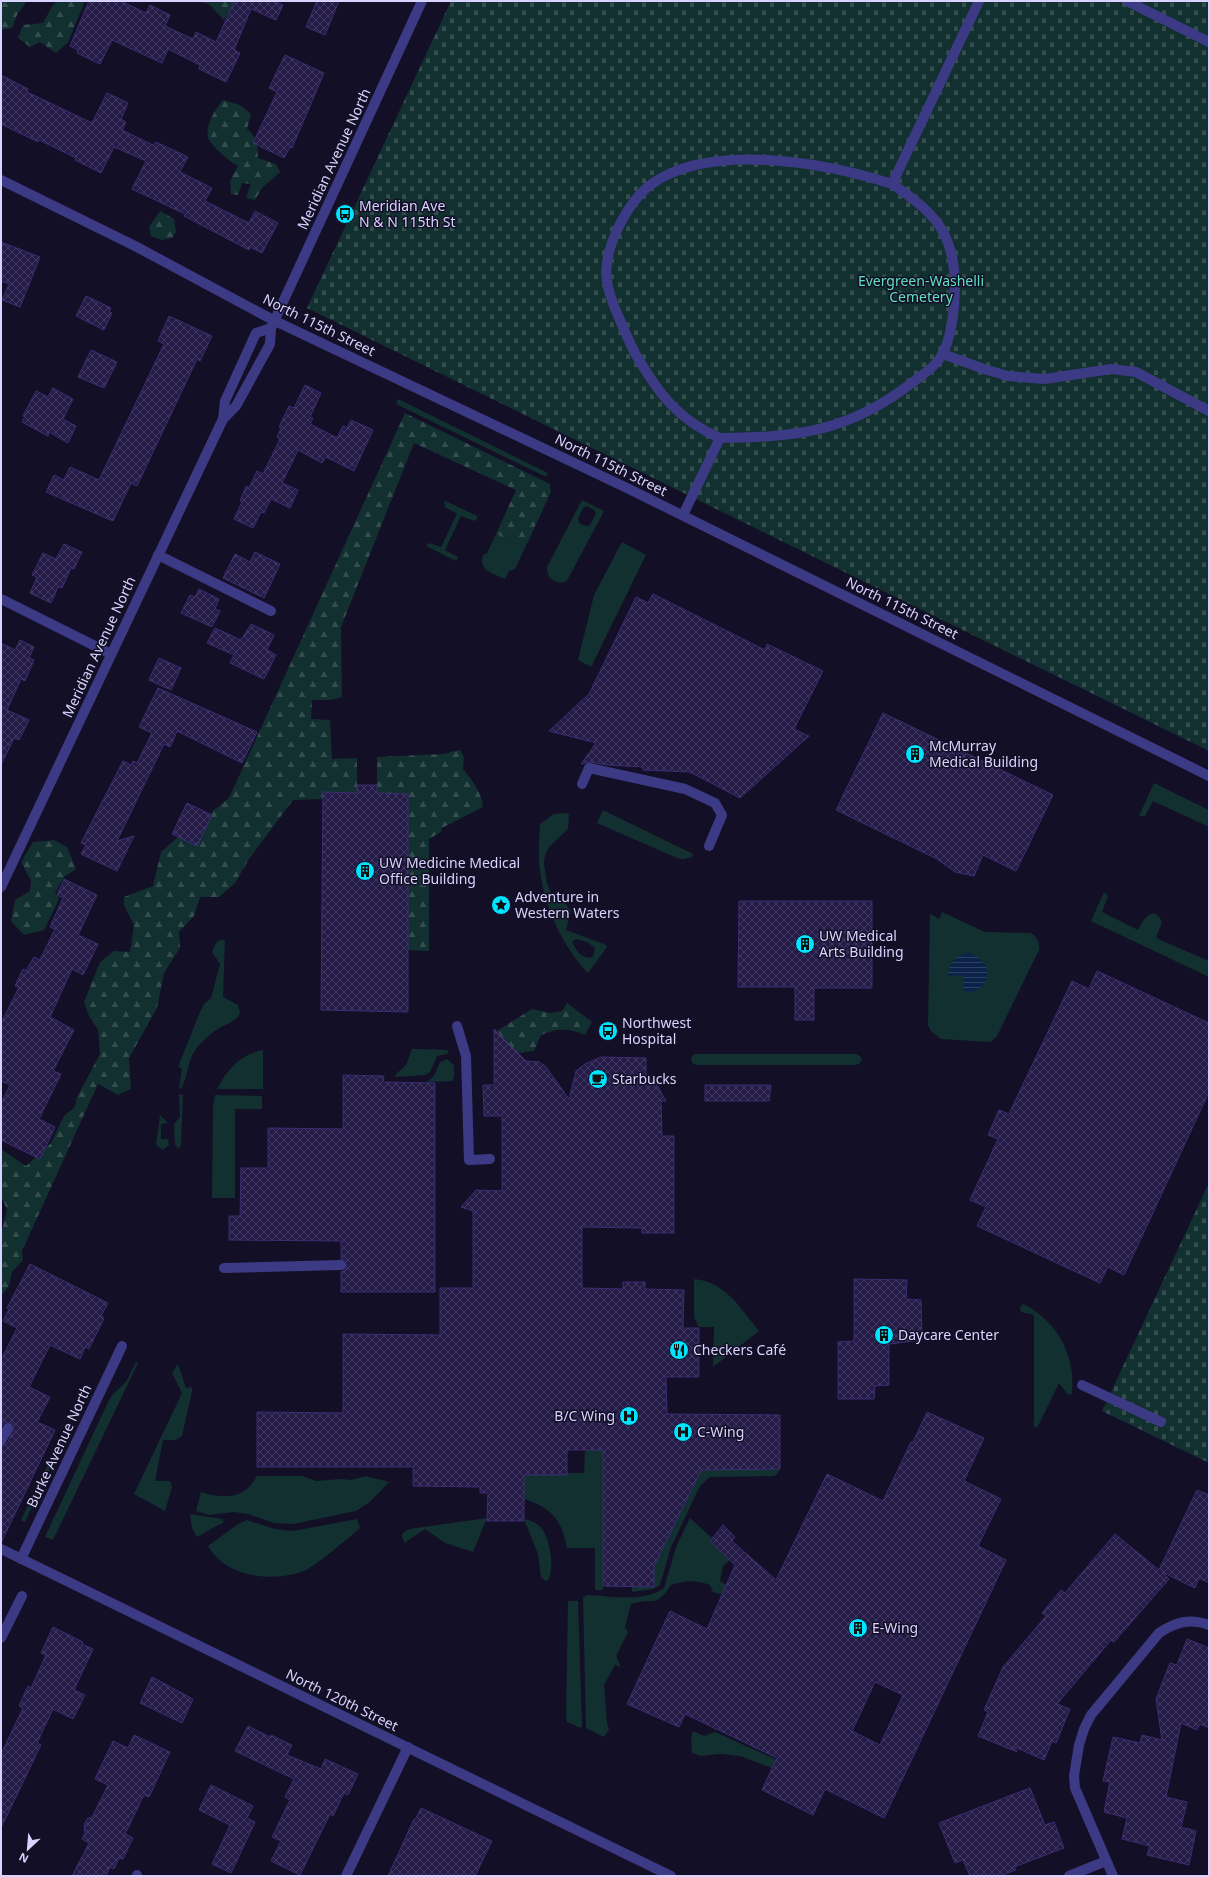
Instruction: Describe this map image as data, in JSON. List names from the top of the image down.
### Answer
{
  "streets": {
    "street": [
      "Meridian Avenue North",
      "North 115th Street",
      "Burke Avenue North",
      "North 120th Street"
    ]
  },
  "crossings": [
    ["Meridian Avenue North", "North 115th Street"],
    ["Burke Avenue North", "North 120th Street"]
  ],
  "parks": ["Evergreen-Washelli Cemetery"],
  "places": {
    "bus stop": ["Meridian Ave N & N 115th St", "Northwest Hospital"],
    "building": [
      "McMurray Medical Building",
      "UW Medicine Medical Office Building",
      "UW Medical Arts Building",
      "Daycare Center",
      "E-Wing"
    ],
    "place": ["Adventure in Western Waters"],
    "cafe": ["Starbucks"],
    "restaurant": ["Checkers Café"],
    "hospital": ["B/C Wing", "C-Wing"]
  },
  "north": "bottom left"
}
